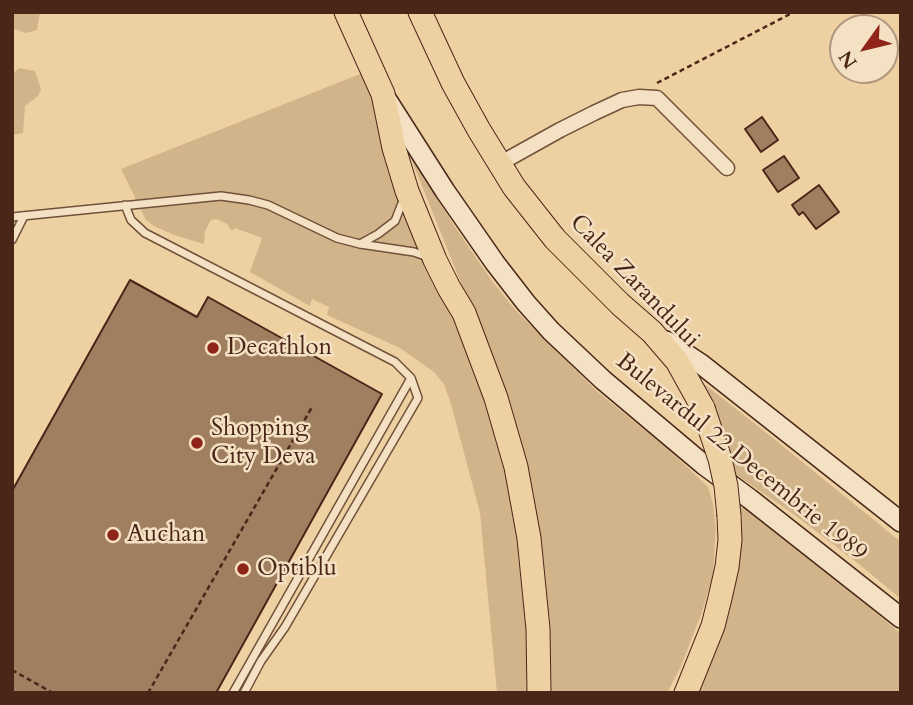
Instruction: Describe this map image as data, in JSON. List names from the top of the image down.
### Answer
{
  "streets": {
    "main road": ["Calea Zarandului", "Bulevardul 22 Decembrie 1989"]
  },
  "crossings": [
    ["Calea Zarandului", "Bulevardul 22 Decembrie 1989"]
  ],
  "places": [
    "Decathlon",
    "Shopping City Deva",
    "Auchan",
    "Optiblu"
  ],
  "north": "bottom left"
}
